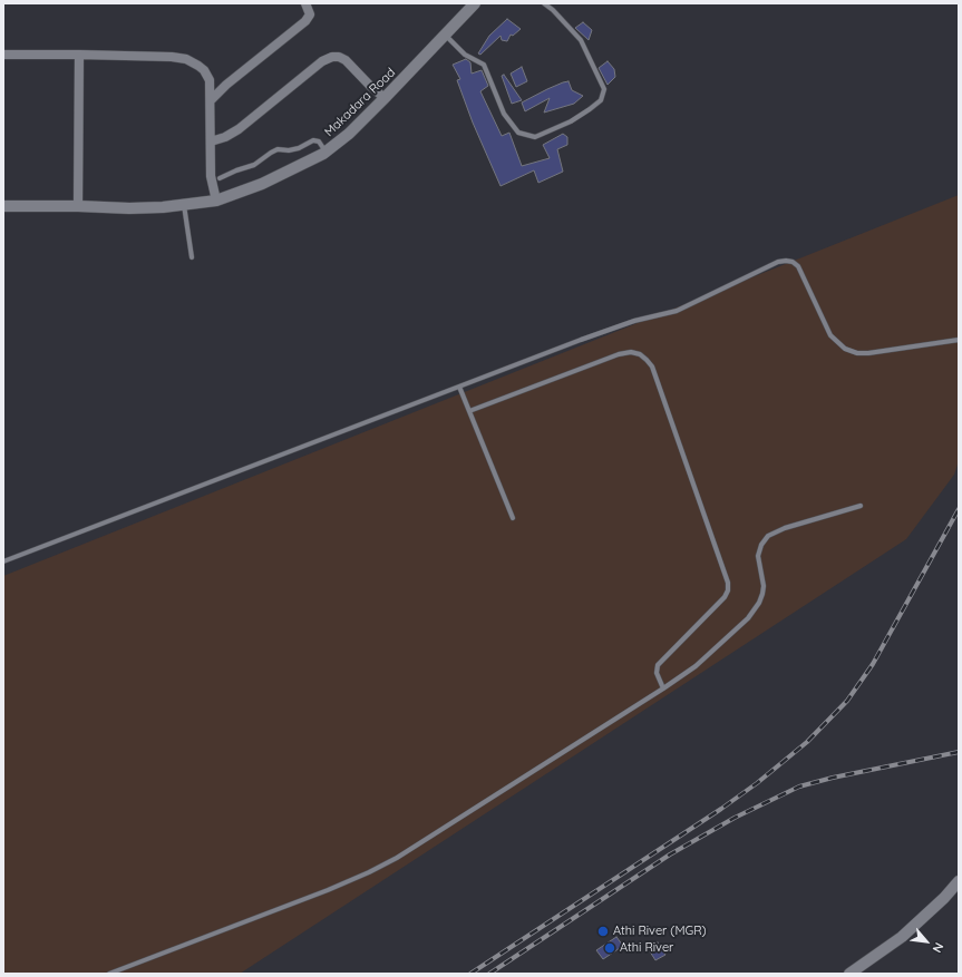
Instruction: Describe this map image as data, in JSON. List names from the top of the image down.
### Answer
{
  "streets": {
    "main road": ["Makadara Road"]
  },
  "places": ["Athi River (MGR)", "Athi River"],
  "north": "bottom right"
}
